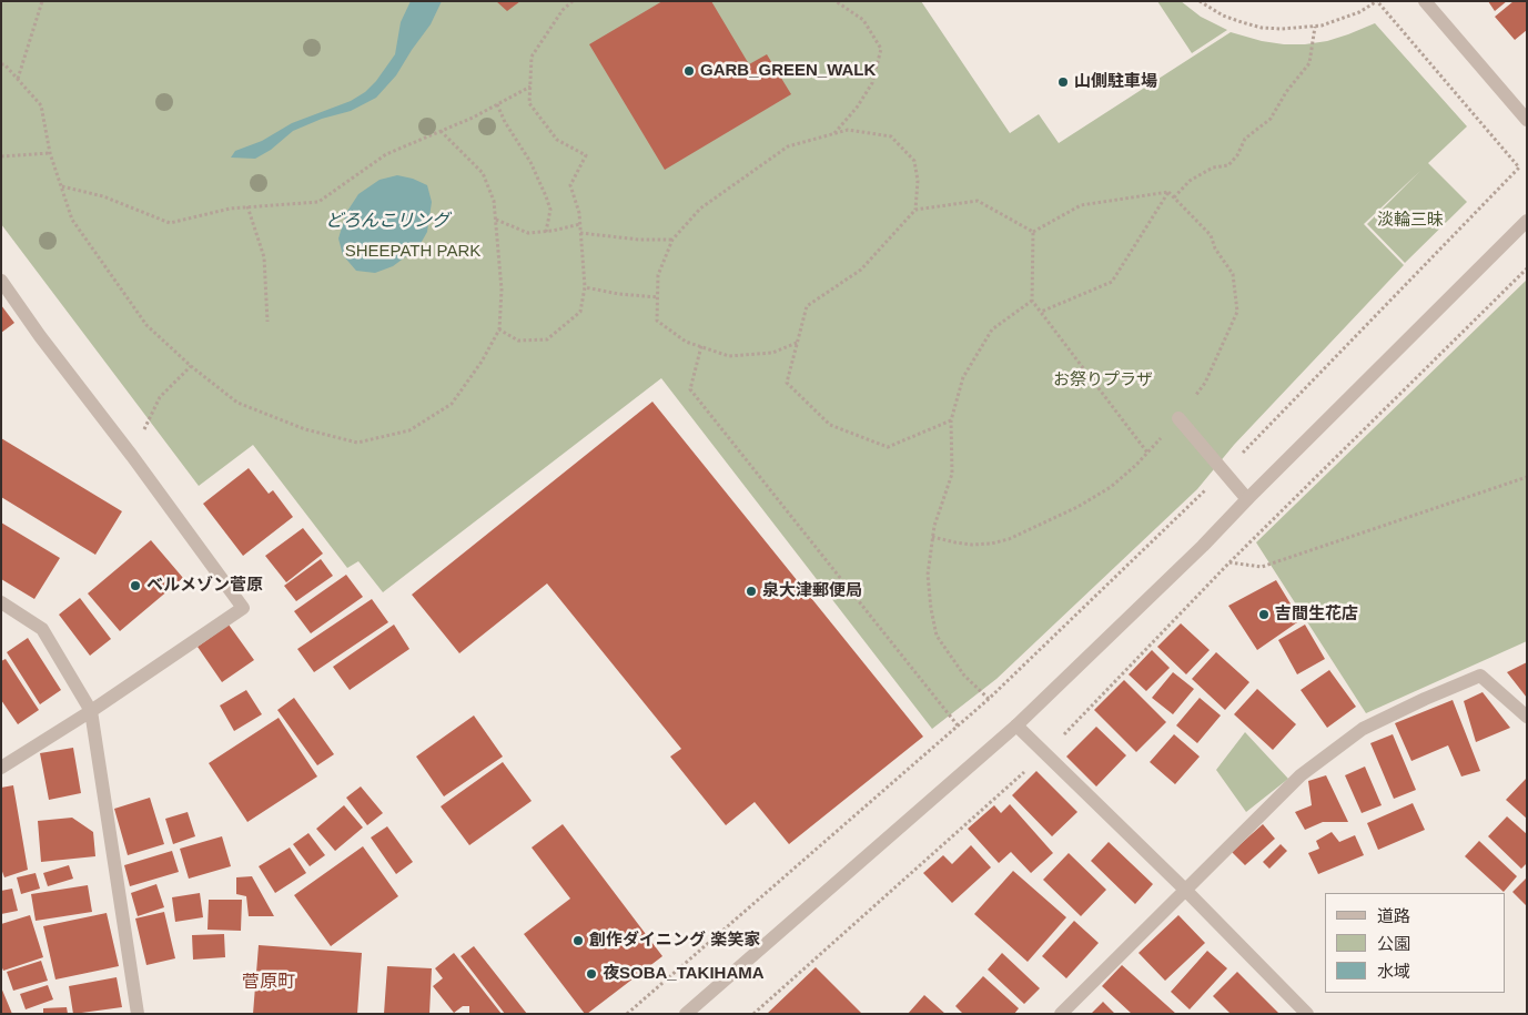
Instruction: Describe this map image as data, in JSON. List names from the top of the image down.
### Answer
{
  "districts": ["菅原町"],
  "water": ["どろんこリング"],
  "parks": ["淡輪三昧", "SHEEPATH PARK", "お祭りプラザ"],
  "places": [
    "GARB_GREEN_WALK",
    "山側駐車場",
    "ベルメゾン菅原",
    "泉大津郵便局",
    "吉間生花店",
    "創作ダイニング 楽笑家",
    "夜SOBA_TAKIHAMA"
  ],
  "legend": ["道路", "公園", "水域"]
}
